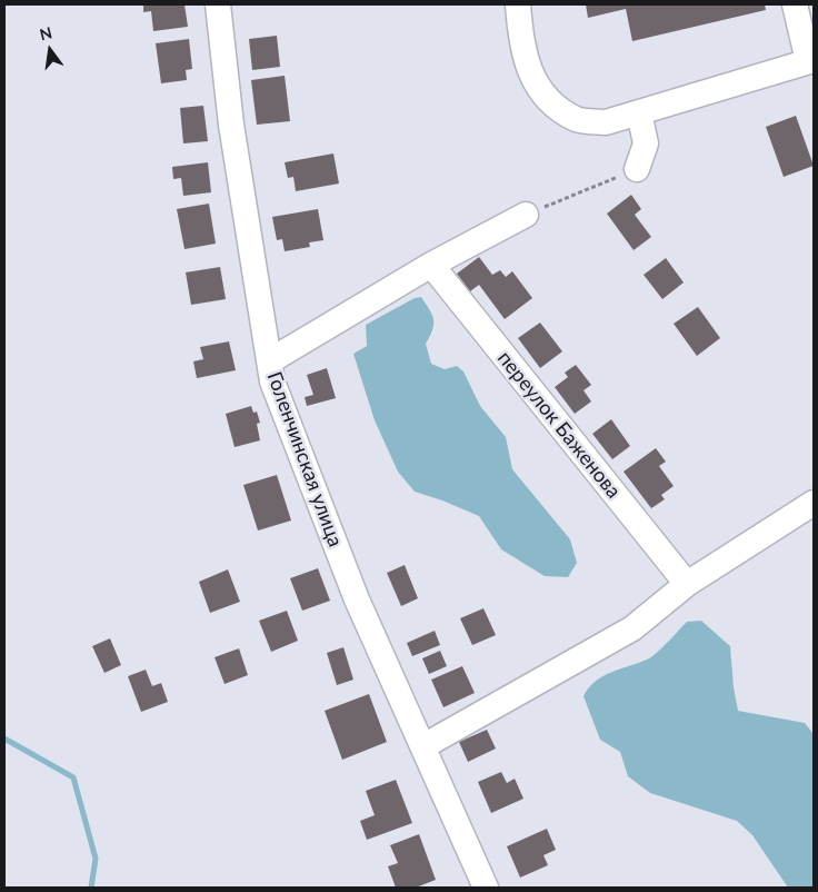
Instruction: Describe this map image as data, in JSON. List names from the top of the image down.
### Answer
{
  "streets": {
    "street": ["переулок Баженова", "Голенчинская улица"]
  },
  "north": "top"
}
